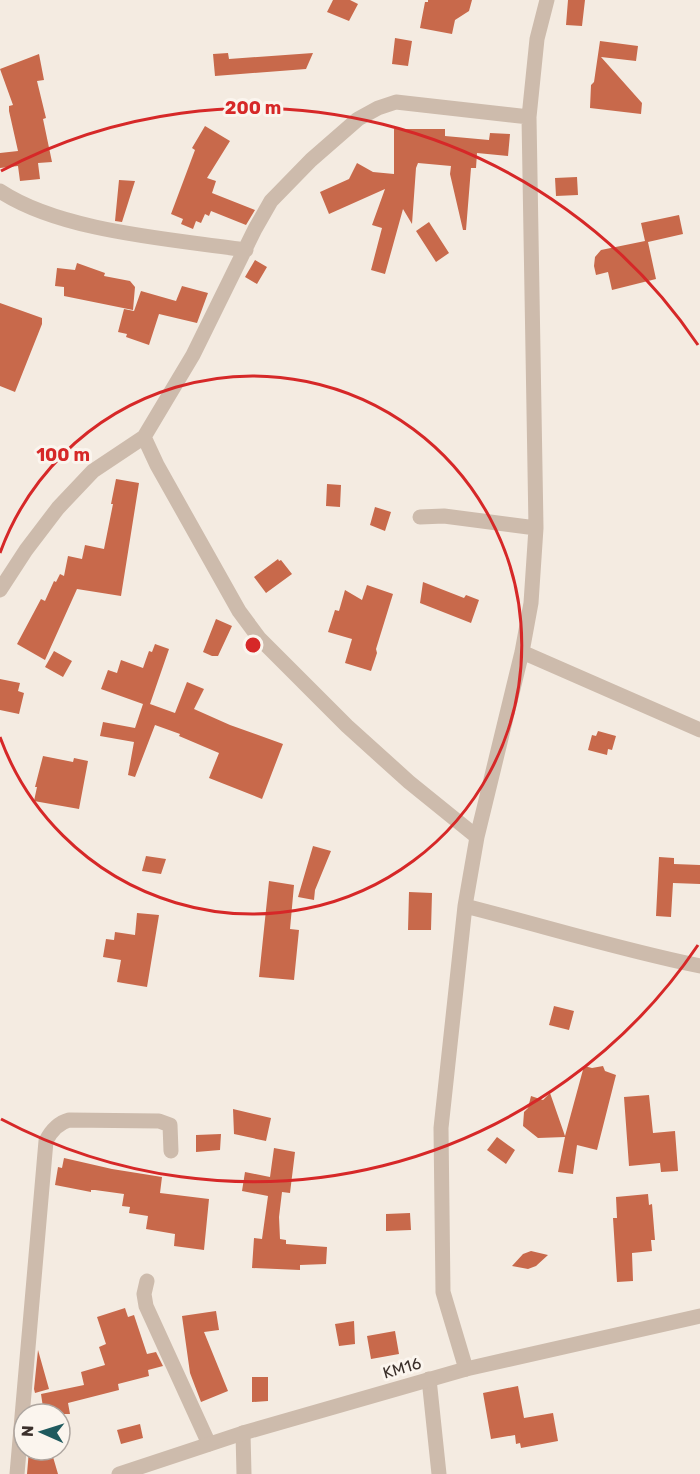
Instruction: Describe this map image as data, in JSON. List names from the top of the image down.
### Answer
{
  "streets": {
    "street": ["KM16"]
  },
  "north": "left",
  "rings": ["200 m", "100 m"]
}
